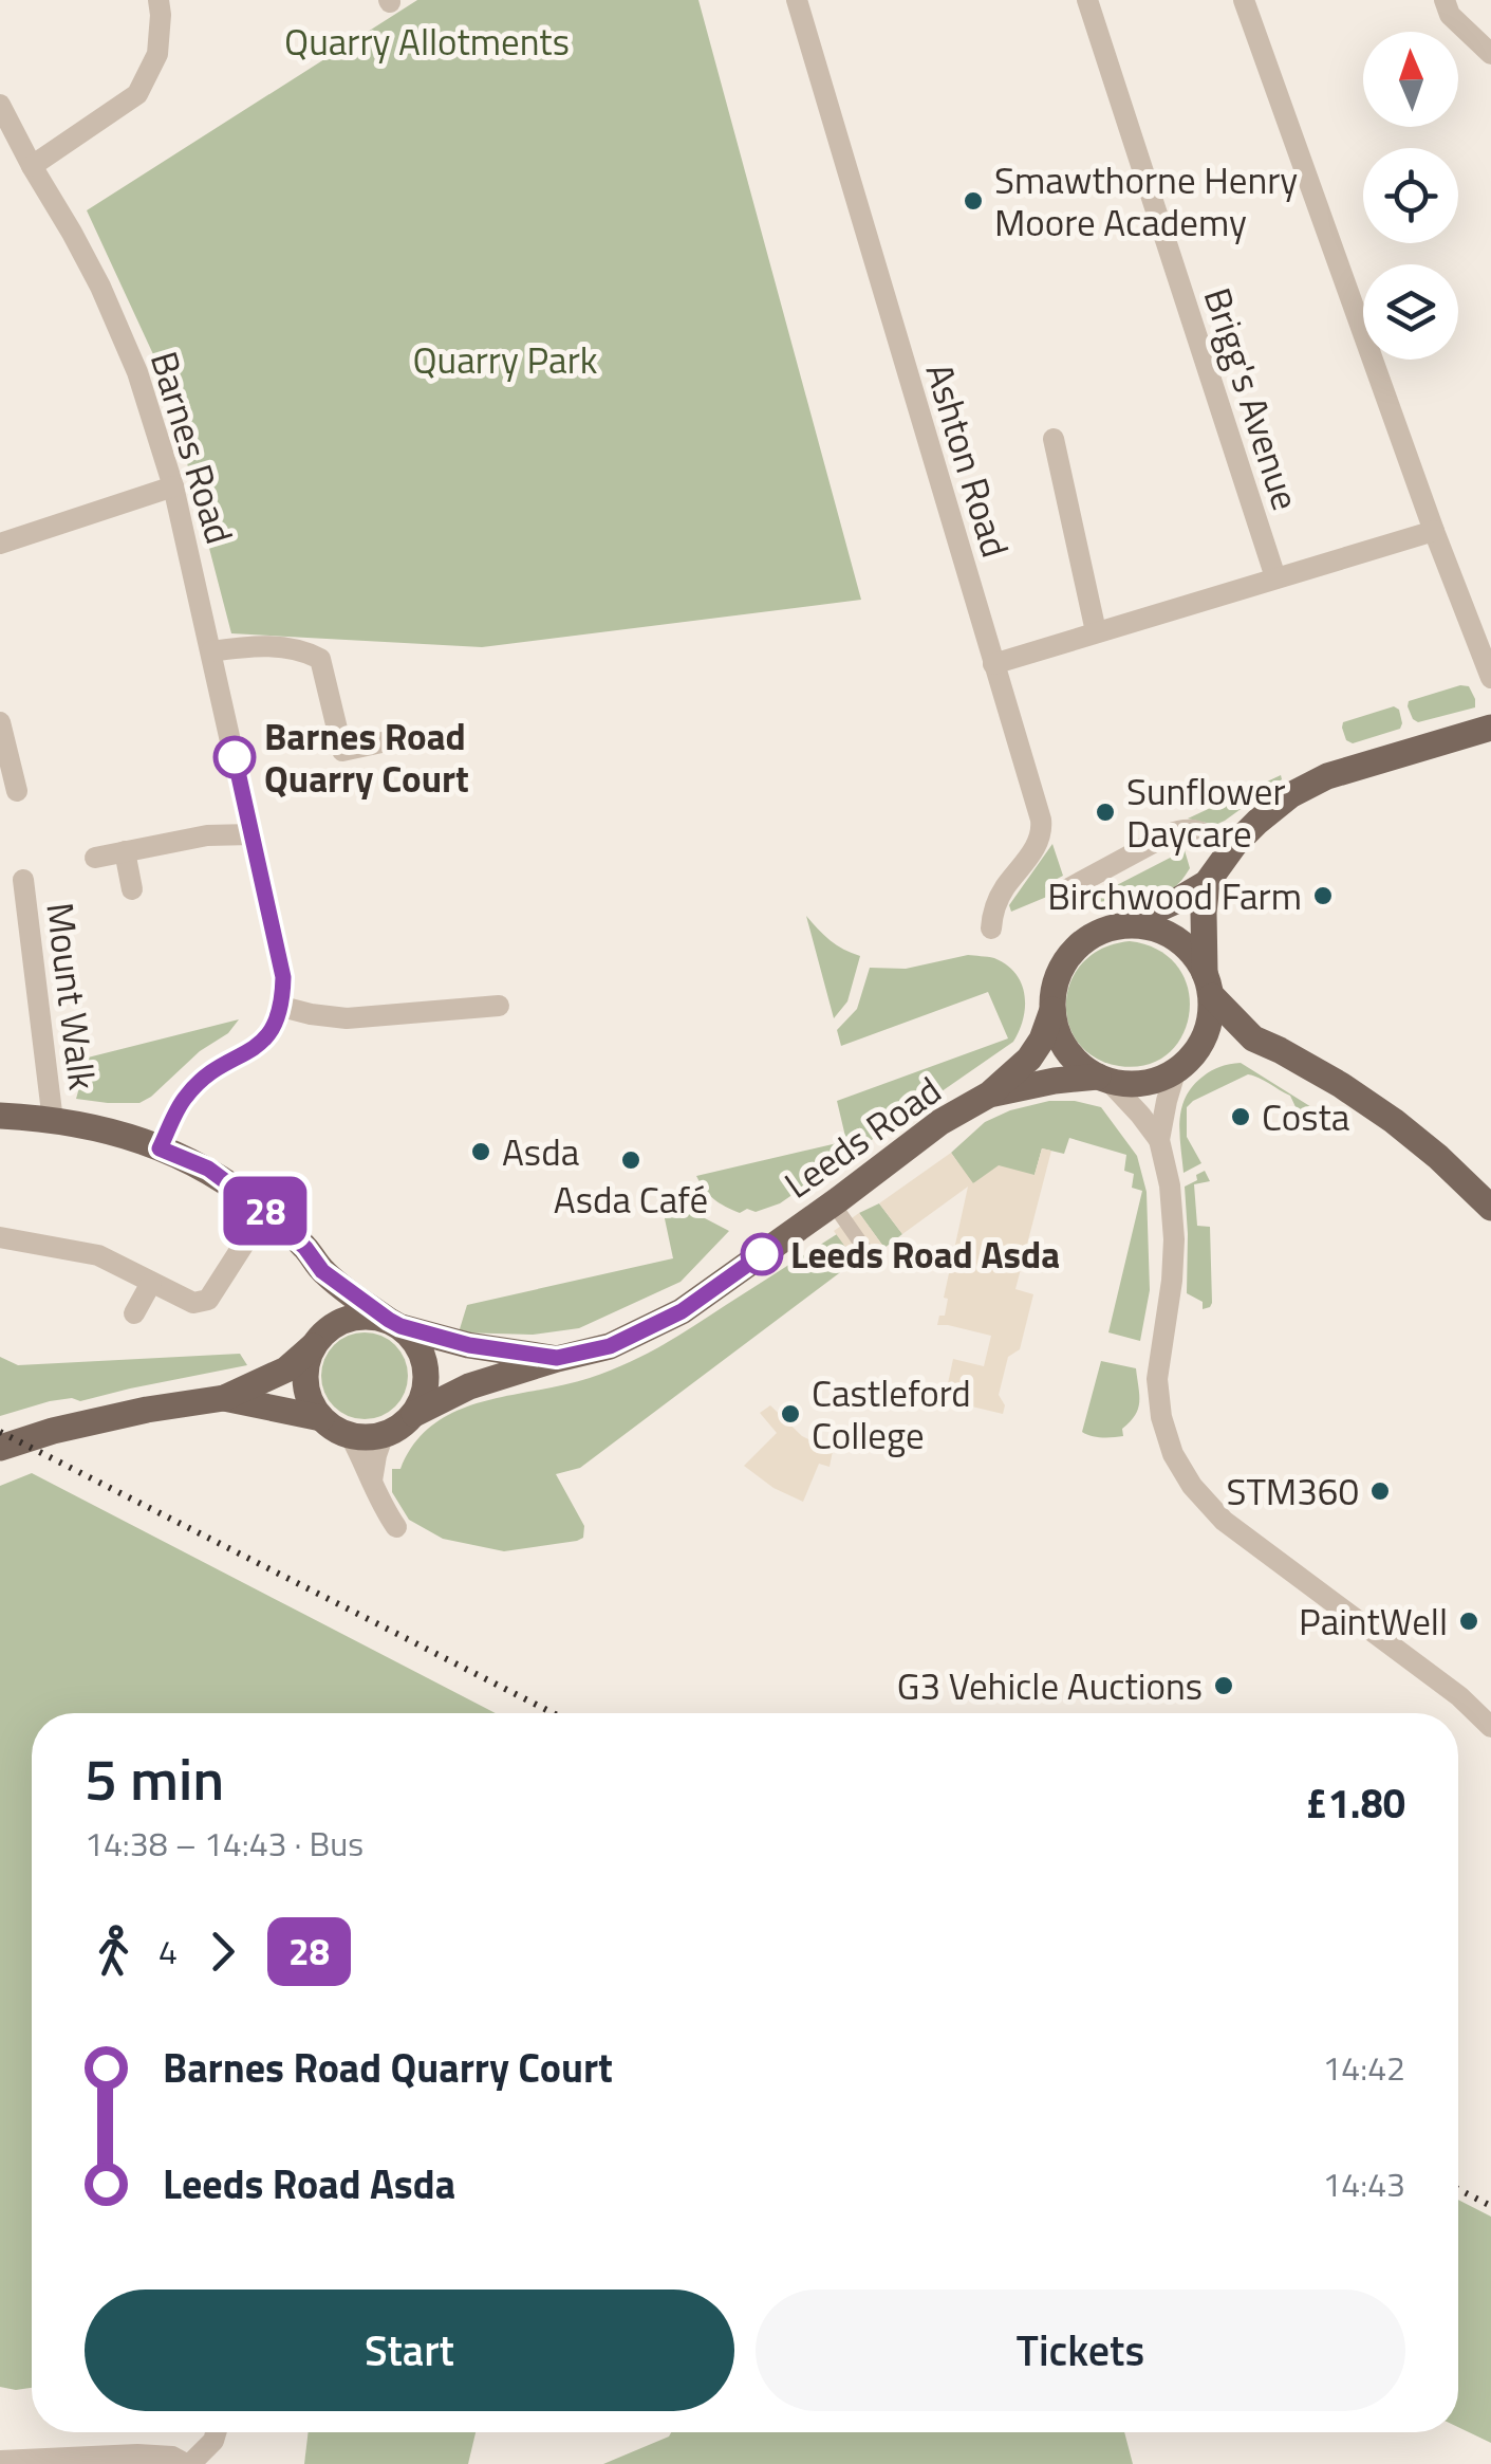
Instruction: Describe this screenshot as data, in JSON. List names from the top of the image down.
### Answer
{
  "streets": {
    "main road": ["Leeds Road"],
    "street": [
      "Brigg's Avenue",
      "Barnes Road",
      "Ashton Road",
      "Mount Walk"
    ]
  },
  "parks": ["Quarry Allotments", "Quarry Park"],
  "places": [
    "Smawthorne Henry Moore Academy",
    "Barnes Road Quarry Court",
    "Sunflower Daycare",
    "Birchwood Farm",
    "Costa",
    "Asda",
    "Asda Café",
    "Leeds Road Asda",
    "Castleford College",
    "STM360",
    "PaintWell",
    "G3 Vehicle Auctions"
  ],
  "lines": ["bus line 28"],
  "north": "top",
  "page": {
    "on_map": "28",
    "heading": ["5 min", "14:38 – 14:43 · Bus", "£1.80"],
    "legs": ["4", "28"],
    "list": [
      {
        "name": "Barnes Road Quarry Court",
        "value": "14:42"
      },
      {
        "name": "Leeds Road Asda",
        "value": "14:43"
      }
    ],
    "buttons": ["Start", "Tickets"]
  }
}
